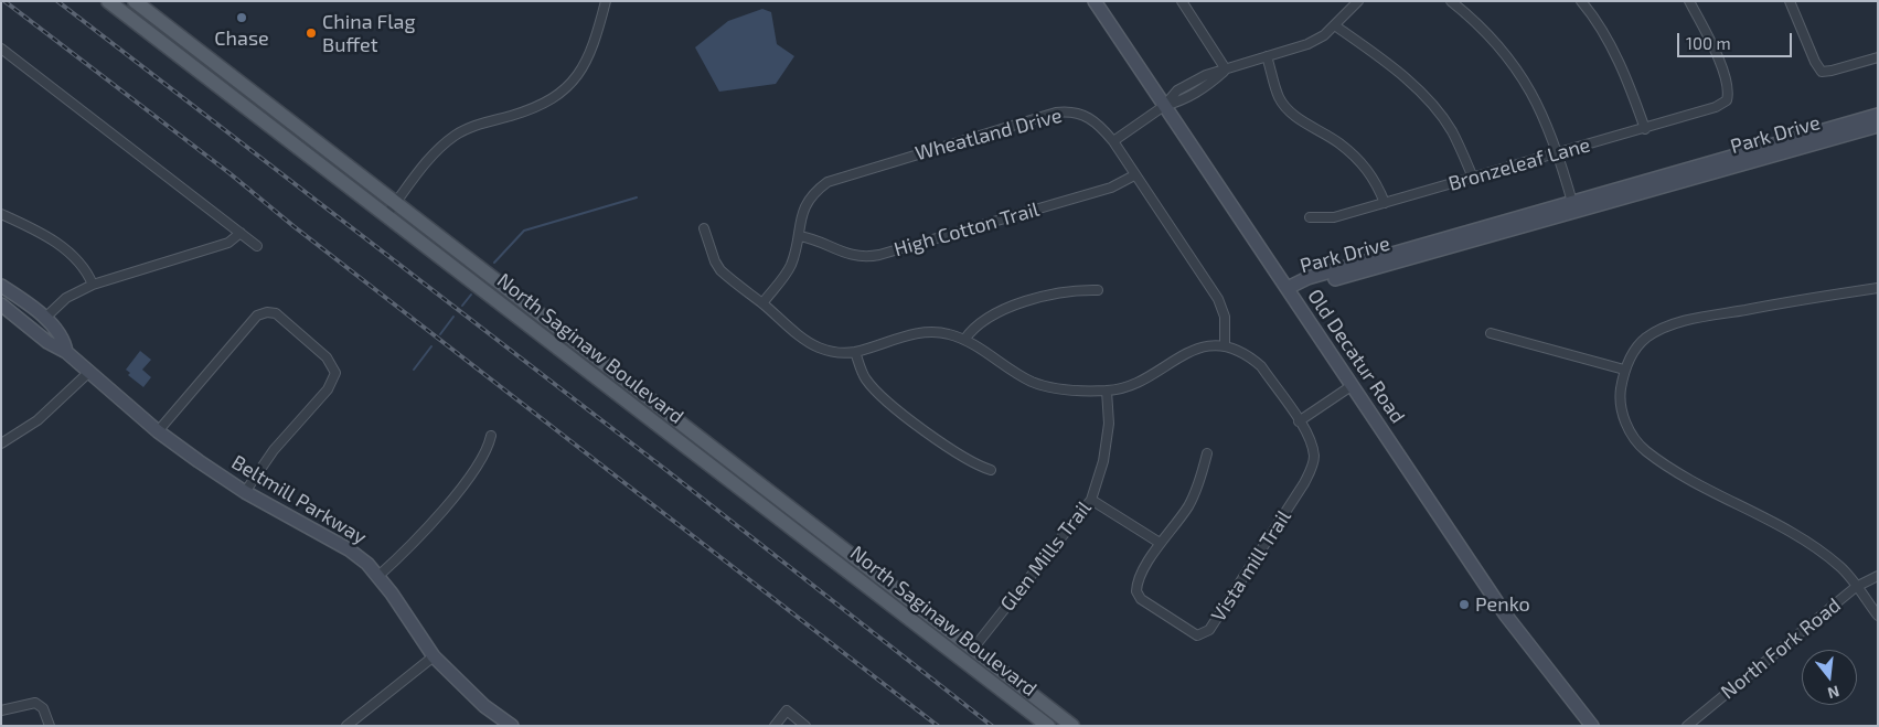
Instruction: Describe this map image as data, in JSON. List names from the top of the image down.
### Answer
{
  "streets": {
    "main road": ["North Saginaw Boulevard"],
    "street": [
      "Wheatland Drive",
      "Park Drive",
      "Bronzeleaf Lane",
      "High Cotton Trail",
      "Old Decatur Road",
      "Beltmill Parkway",
      "Glen Mills Trail",
      "Vista mill Trail",
      "North Fork Road"
    ]
  },
  "crossings": [
    ["Wheatland Drive", "High Cotton Trail"],
    ["Park Drive", "Old Decatur Road"],
    ["North Saginaw Boulevard", "Glen Mills Trail"]
  ],
  "places": ["Chase", "China Flag Buffet", "Penko"],
  "scale_bar": "100 m",
  "north": "bottom"
}
